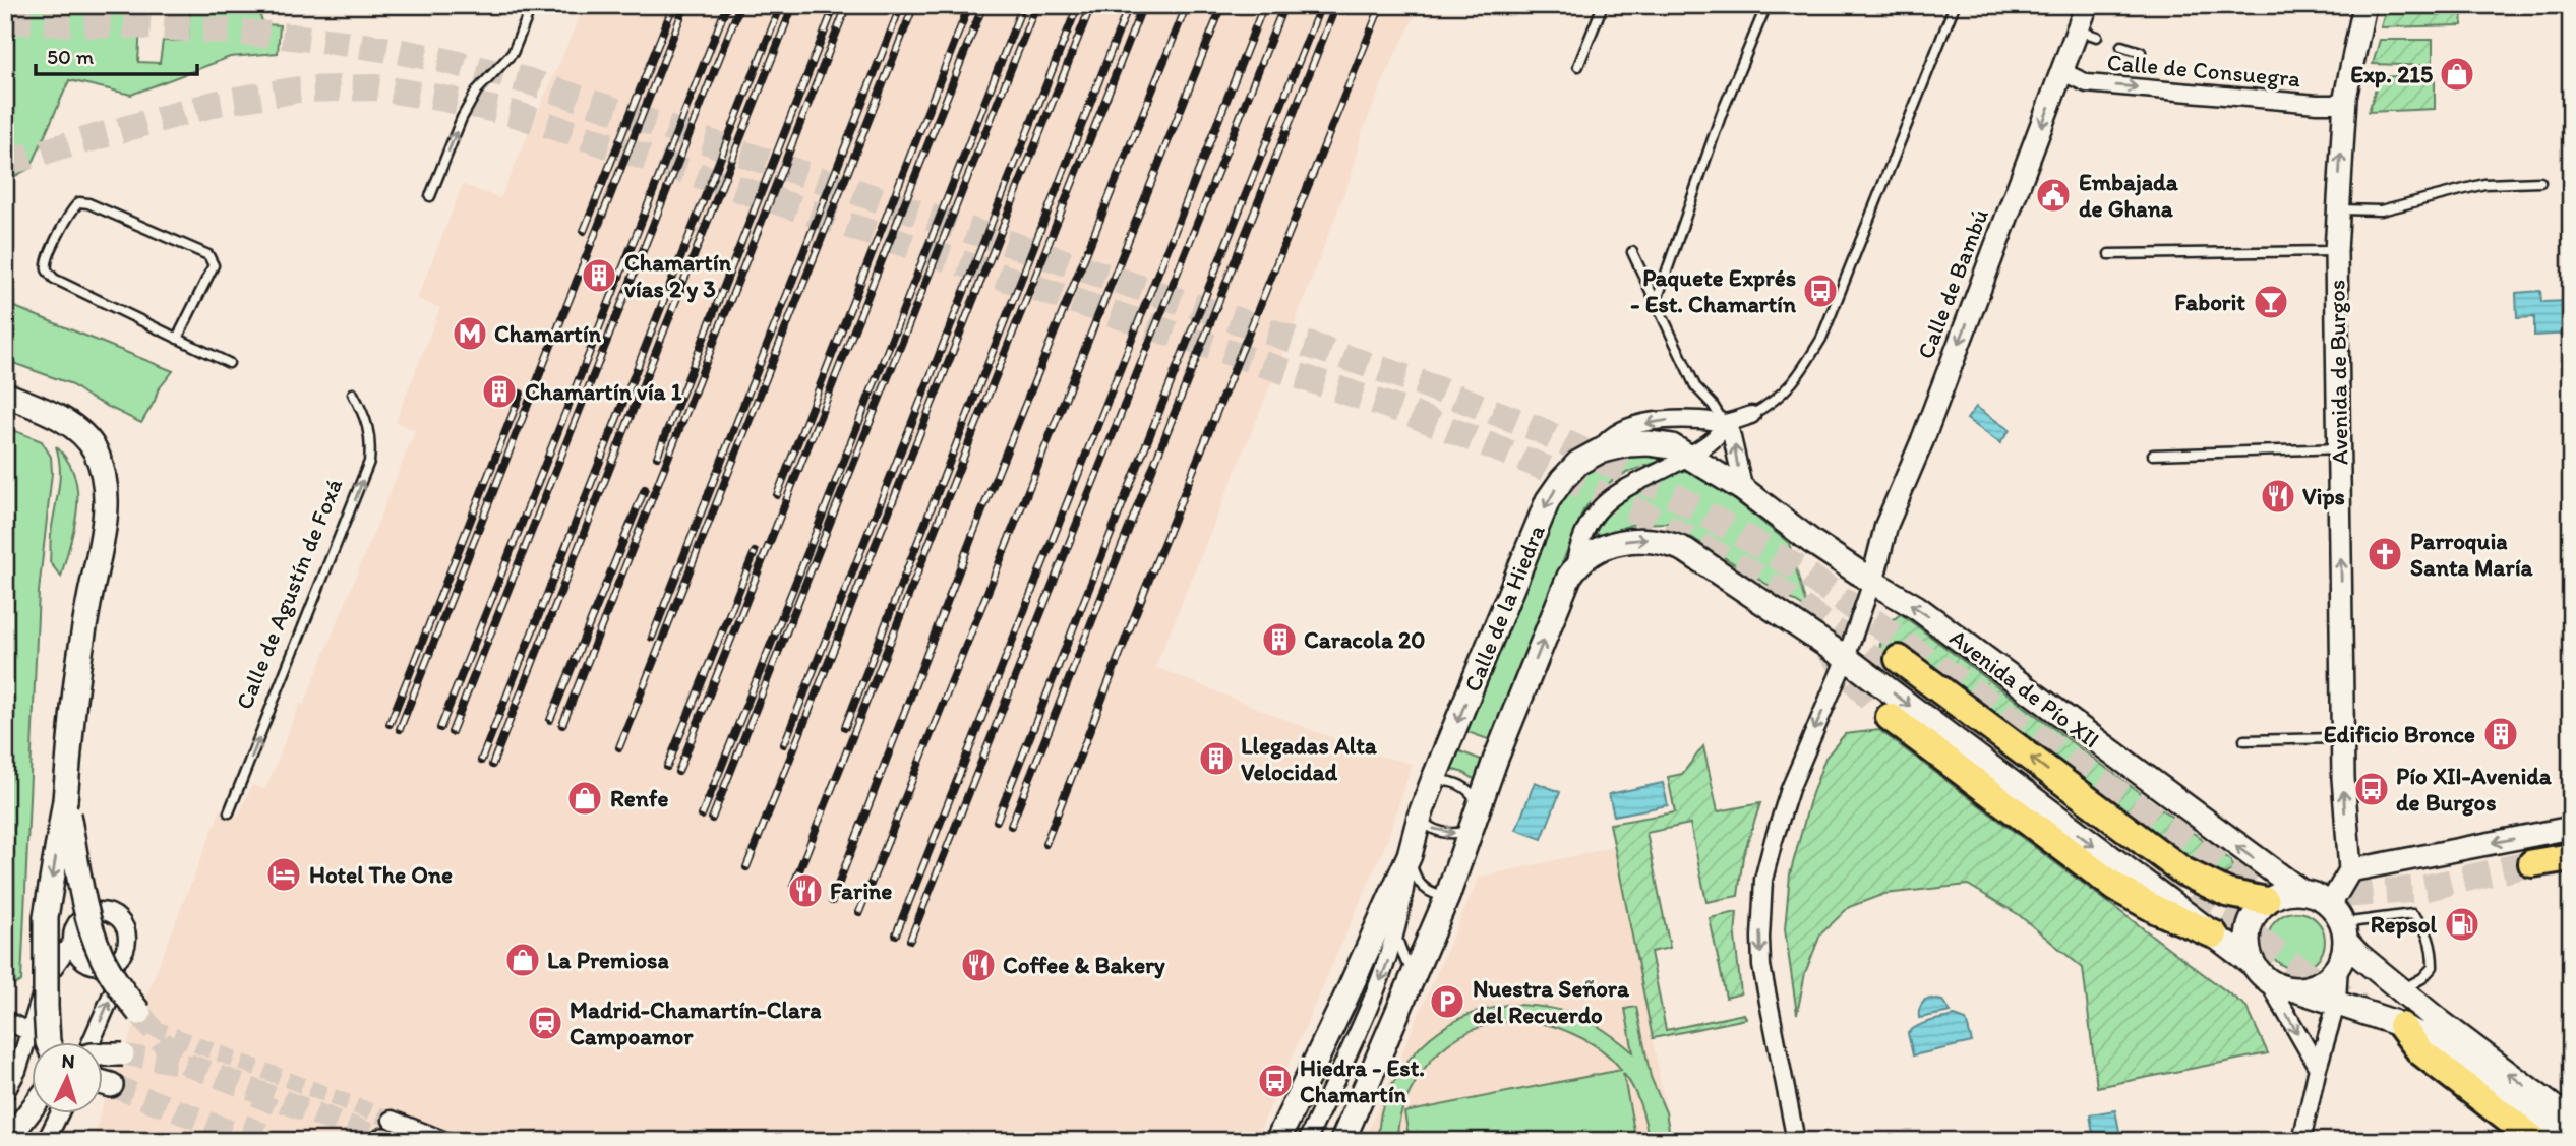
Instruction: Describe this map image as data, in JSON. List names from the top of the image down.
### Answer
{
  "streets": {
    "main road": ["Calle de la Hiedra", "Avenida de Pío XII"],
    "street": ["Calle de Consuegra", "Calle de Bambú", "Avenida de Burgos"],
    "lane": ["Calle de Agustín de Foxá"]
  },
  "crossings": [
    ["Calle de Consuegra", "Calle de Bambú"],
    ["Calle de Consuegra", "Avenida de Burgos"],
    ["Calle de Bambú", "Avenida de Pío XII"],
    ["Calle de la Hiedra", "Avenida de Pío XII"]
  ],
  "one_way": [
    "Calle de Consuegra",
    "Calle de Bambú",
    "Avenida de Burgos",
    "Calle de Agustín de Foxá"
  ],
  "places": {
    "shop": ["Exp. 215", "Renfe", "La Premiosa"],
    "public building": ["Embajada de Ghana"],
    "building": [
      "Chamartín vías 2 y 3",
      "Chamartín vía 1",
      "Caracola 20",
      "Edificio Bronce",
      "Llegadas Alta Velocidad"
    ],
    "bus stop": ["Paquete Exprés - Est. Chamartín", "Pío XII-Avenida de Burgos", "Hiedra - Est. Chamartín"],
    "bar": ["Faborit"],
    "metro station": ["Chamartín"],
    "restaurant": ["Vips", "Farine", "Coffee & Bakery"],
    "church": ["Parroquia Santa María"],
    "hotel": ["Hotel The One"],
    "fuel station": ["Repsol"],
    "parking": ["Nuestra Señora del Recuerdo"],
    "station": ["Madrid-Chamartín-Clara Campoamor"]
  },
  "scale_bar": "50 m",
  "north": "top"
}
